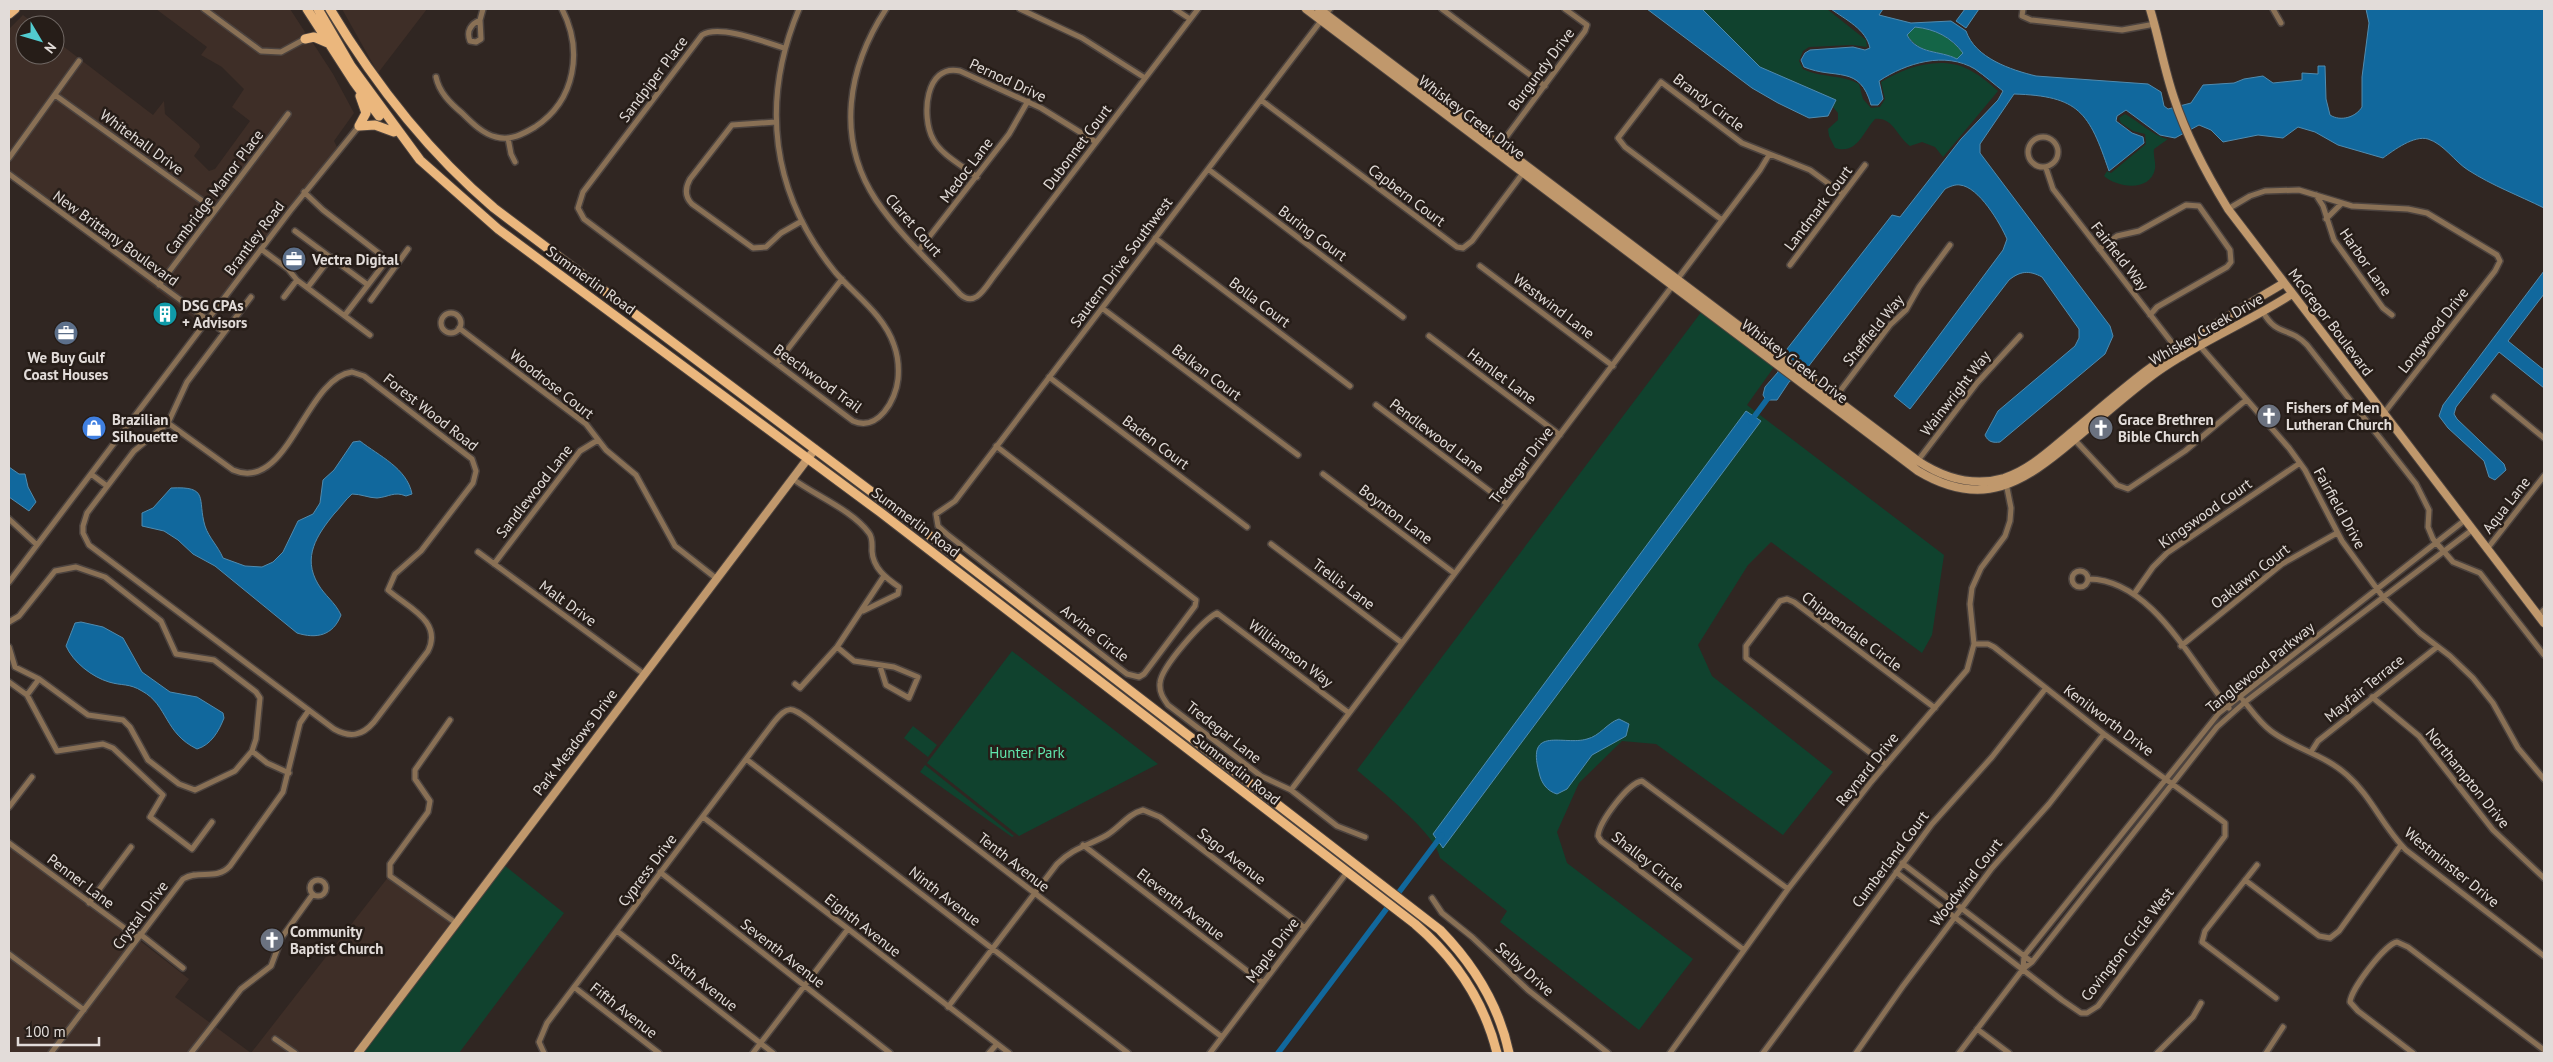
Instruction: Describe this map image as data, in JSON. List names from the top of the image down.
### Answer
{
  "streets": {
    "main road": ["Summerlin Road"],
    "street": [
      "Burgundy Drive",
      "Sandpiper Place",
      "Pernod Drive",
      "Brandy Circle",
      "Whiskey Creek Drive",
      "Whitehall Drive",
      "Dubonnet Court",
      "Medoc Lane",
      "Cambridge Manor Place",
      "Capbern Court",
      "Landmark Court",
      "Claret Court",
      "Buring Court",
      "New Brittany Boulevard",
      "Brantley Road",
      "Fairfield Way",
      "Sautern Drive Southwest",
      "Harbor Lane",
      "Bolla Court",
      "Westwind Lane",
      "McGregor Boulevard",
      "Sheffield Way",
      "Longwood Drive",
      "Balkan Court",
      "Hamlet Lane",
      "Beechwood Trail",
      "Woodrose Court",
      "Wainwright Way",
      "Forest Wood Road",
      "Pendlewood Lane",
      "Baden Court",
      "Tredegar Drive",
      "Sandlewood Lane",
      "Aqua Lane",
      "Fairfield Drive",
      "Kingswood Court",
      "Boynton Lane",
      "Oaklawn Court",
      "Trellis Lane",
      "Malt Drive",
      "Chippendale Circle",
      "Arvine Circle",
      "Williamson Way",
      "Tanglewood Parkway",
      "Mayfair Terrace",
      "Kenilworth Drive",
      "Tredegar Lane",
      "Park Meadows Drive",
      "Reynard Drive",
      "Northampton Drive",
      "Sago Avenue",
      "Cumberland Court",
      "Shalley Circle",
      "Tenth Avenue",
      "Westminster Drive",
      "Cypress Drive",
      "Penner Lane",
      "Woodwind Court",
      "Ninth Avenue",
      "Eleventh Avenue",
      "Crystal Drive",
      "Eighth Avenue",
      "Covington Circle West",
      "Maple Drive",
      "Seventh Avenue",
      "Selby Drive",
      "Sixth Avenue",
      "Fifth Avenue"
    ]
  },
  "crossings": [
    ["Burgundy Drive", "Whiskey Creek Drive"],
    ["Sandpiper Place", "Beechwood Trail"],
    ["Pernod Drive", "Dubonnet Court"],
    ["Pernod Drive", "Medoc Lane"],
    ["Brandy Circle", "Landmark Court"],
    ["Brandy Circle", "Tredegar Drive"],
    ["Whiskey Creek Drive", "Capbern Court"],
    ["Whiskey Creek Drive", "Fairfield Way"],
    ["Whiskey Creek Drive", "Sautern Drive Southwest"],
    ["Whiskey Creek Drive", "McGregor Boulevard"],
    ["Whiskey Creek Drive", "Sheffield Way"],
    ["Whiskey Creek Drive", "Wainwright Way"],
    ["Whiskey Creek Drive", "Tredegar Drive"],
    ["Whiskey Creek Drive", "Fairfield Drive"],
    ["Whiskey Creek Drive", "Reynard Drive"],
    ["Whitehall Drive", "Cambridge Manor Place"],
    ["Dubonnet Court", "Claret Court"],
    ["Medoc Lane", "Claret Court"],
    ["Cambridge Manor Place", "New Brittany Boulevard"],
    ["Capbern Court", "Sautern Drive Southwest"],
    ["Buring Court", "Sautern Drive Southwest"],
    ["New Brittany Boulevard", "Brantley Road"],
    ["Sautern Drive Southwest", "Bolla Court"],
    ["Sautern Drive Southwest", "Balkan Court"],
    ["Sautern Drive Southwest", "Baden Court"],
    ["Sautern Drive Southwest", "Arvine Circle"],
    ["Harbor Lane", "Longwood Drive"],
    ["Summerlin Road", "Park Meadows Drive"],
    ["Summerlin Road", "Maple Drive"],
    ["Westwind Lane", "Tredegar Drive"],
    ["McGregor Boulevard", "Longwood Drive"],
    ["McGregor Boulevard", "Aqua Lane"],
    ["McGregor Boulevard", "Tanglewood Parkway"],
    ["Hamlet Lane", "Tredegar Drive"],
    ["Woodrose Court", "Sandlewood Lane"],
    ["Woodrose Court", "Park Meadows Drive"],
    ["Forest Wood Road", "Crystal Drive"],
    ["Pendlewood Lane", "Tredegar Drive"],
    ["Tredegar Drive", "Boynton Lane"],
    ["Tredegar Drive", "Trellis Lane"],
    ["Tredegar Drive", "Williamson Way"],
    ["Tredegar Drive", "Tredegar Lane"],
    ["Sandlewood Lane", "Malt Drive"],
    ["Fairfield Drive", "Kingswood Court"],
    ["Fairfield Drive", "Oaklawn Court"],
    ["Fairfield Drive", "Tanglewood Parkway"],
    ["Fairfield Drive", "Mayfair Terrace"],
    ["Malt Drive", "Park Meadows Drive"],
    ["Chippendale Circle", "Reynard Drive"],
    ["Williamson Way", "Tredegar Lane"],
    ["Tanglewood Parkway", "Kenilworth Drive"],
    ["Tanglewood Parkway", "Westminster Drive"],
    ["Tanglewood Parkway", "Covington Circle West"],
    ["Mayfair Terrace", "Northampton Drive"],
    ["Mayfair Terrace", "Westminster Drive"],
    ["Kenilworth Drive", "Reynard Drive"],
    ["Kenilworth Drive", "Cumberland Court"],
    ["Kenilworth Drive", "Woodwind Court"],
    ["Kenilworth Drive", "Covington Circle West"],
    ["Reynard Drive", "Shalley Circle"],
    ["Sago Avenue", "Eleventh Avenue"],
    ["Sago Avenue", "Maple Drive"],
    ["Tenth Avenue", "Cypress Drive"],
    ["Tenth Avenue", "Maple Drive"],
    ["Cypress Drive", "Ninth Avenue"],
    ["Cypress Drive", "Eighth Avenue"],
    ["Cypress Drive", "Seventh Avenue"],
    ["Cypress Drive", "Sixth Avenue"],
    ["Cypress Drive", "Fifth Avenue"],
    ["Penner Lane", "Crystal Drive"],
    ["Eleventh Avenue", "Maple Drive"]
  ],
  "parks": ["Hunter Park"],
  "places": {
    "office": ["Vectra Digital", "We Buy Gulf Coast Houses"],
    "building": ["DSG CPAs + Advisors"],
    "church": ["Fishers of Men Lutheran Church", "Grace Brethren Bible Church", "Community Baptist Church"],
    "shop": ["Brazilian Silhouette"]
  },
  "scale_bar": "100 m",
  "north": "bottom right"
}
